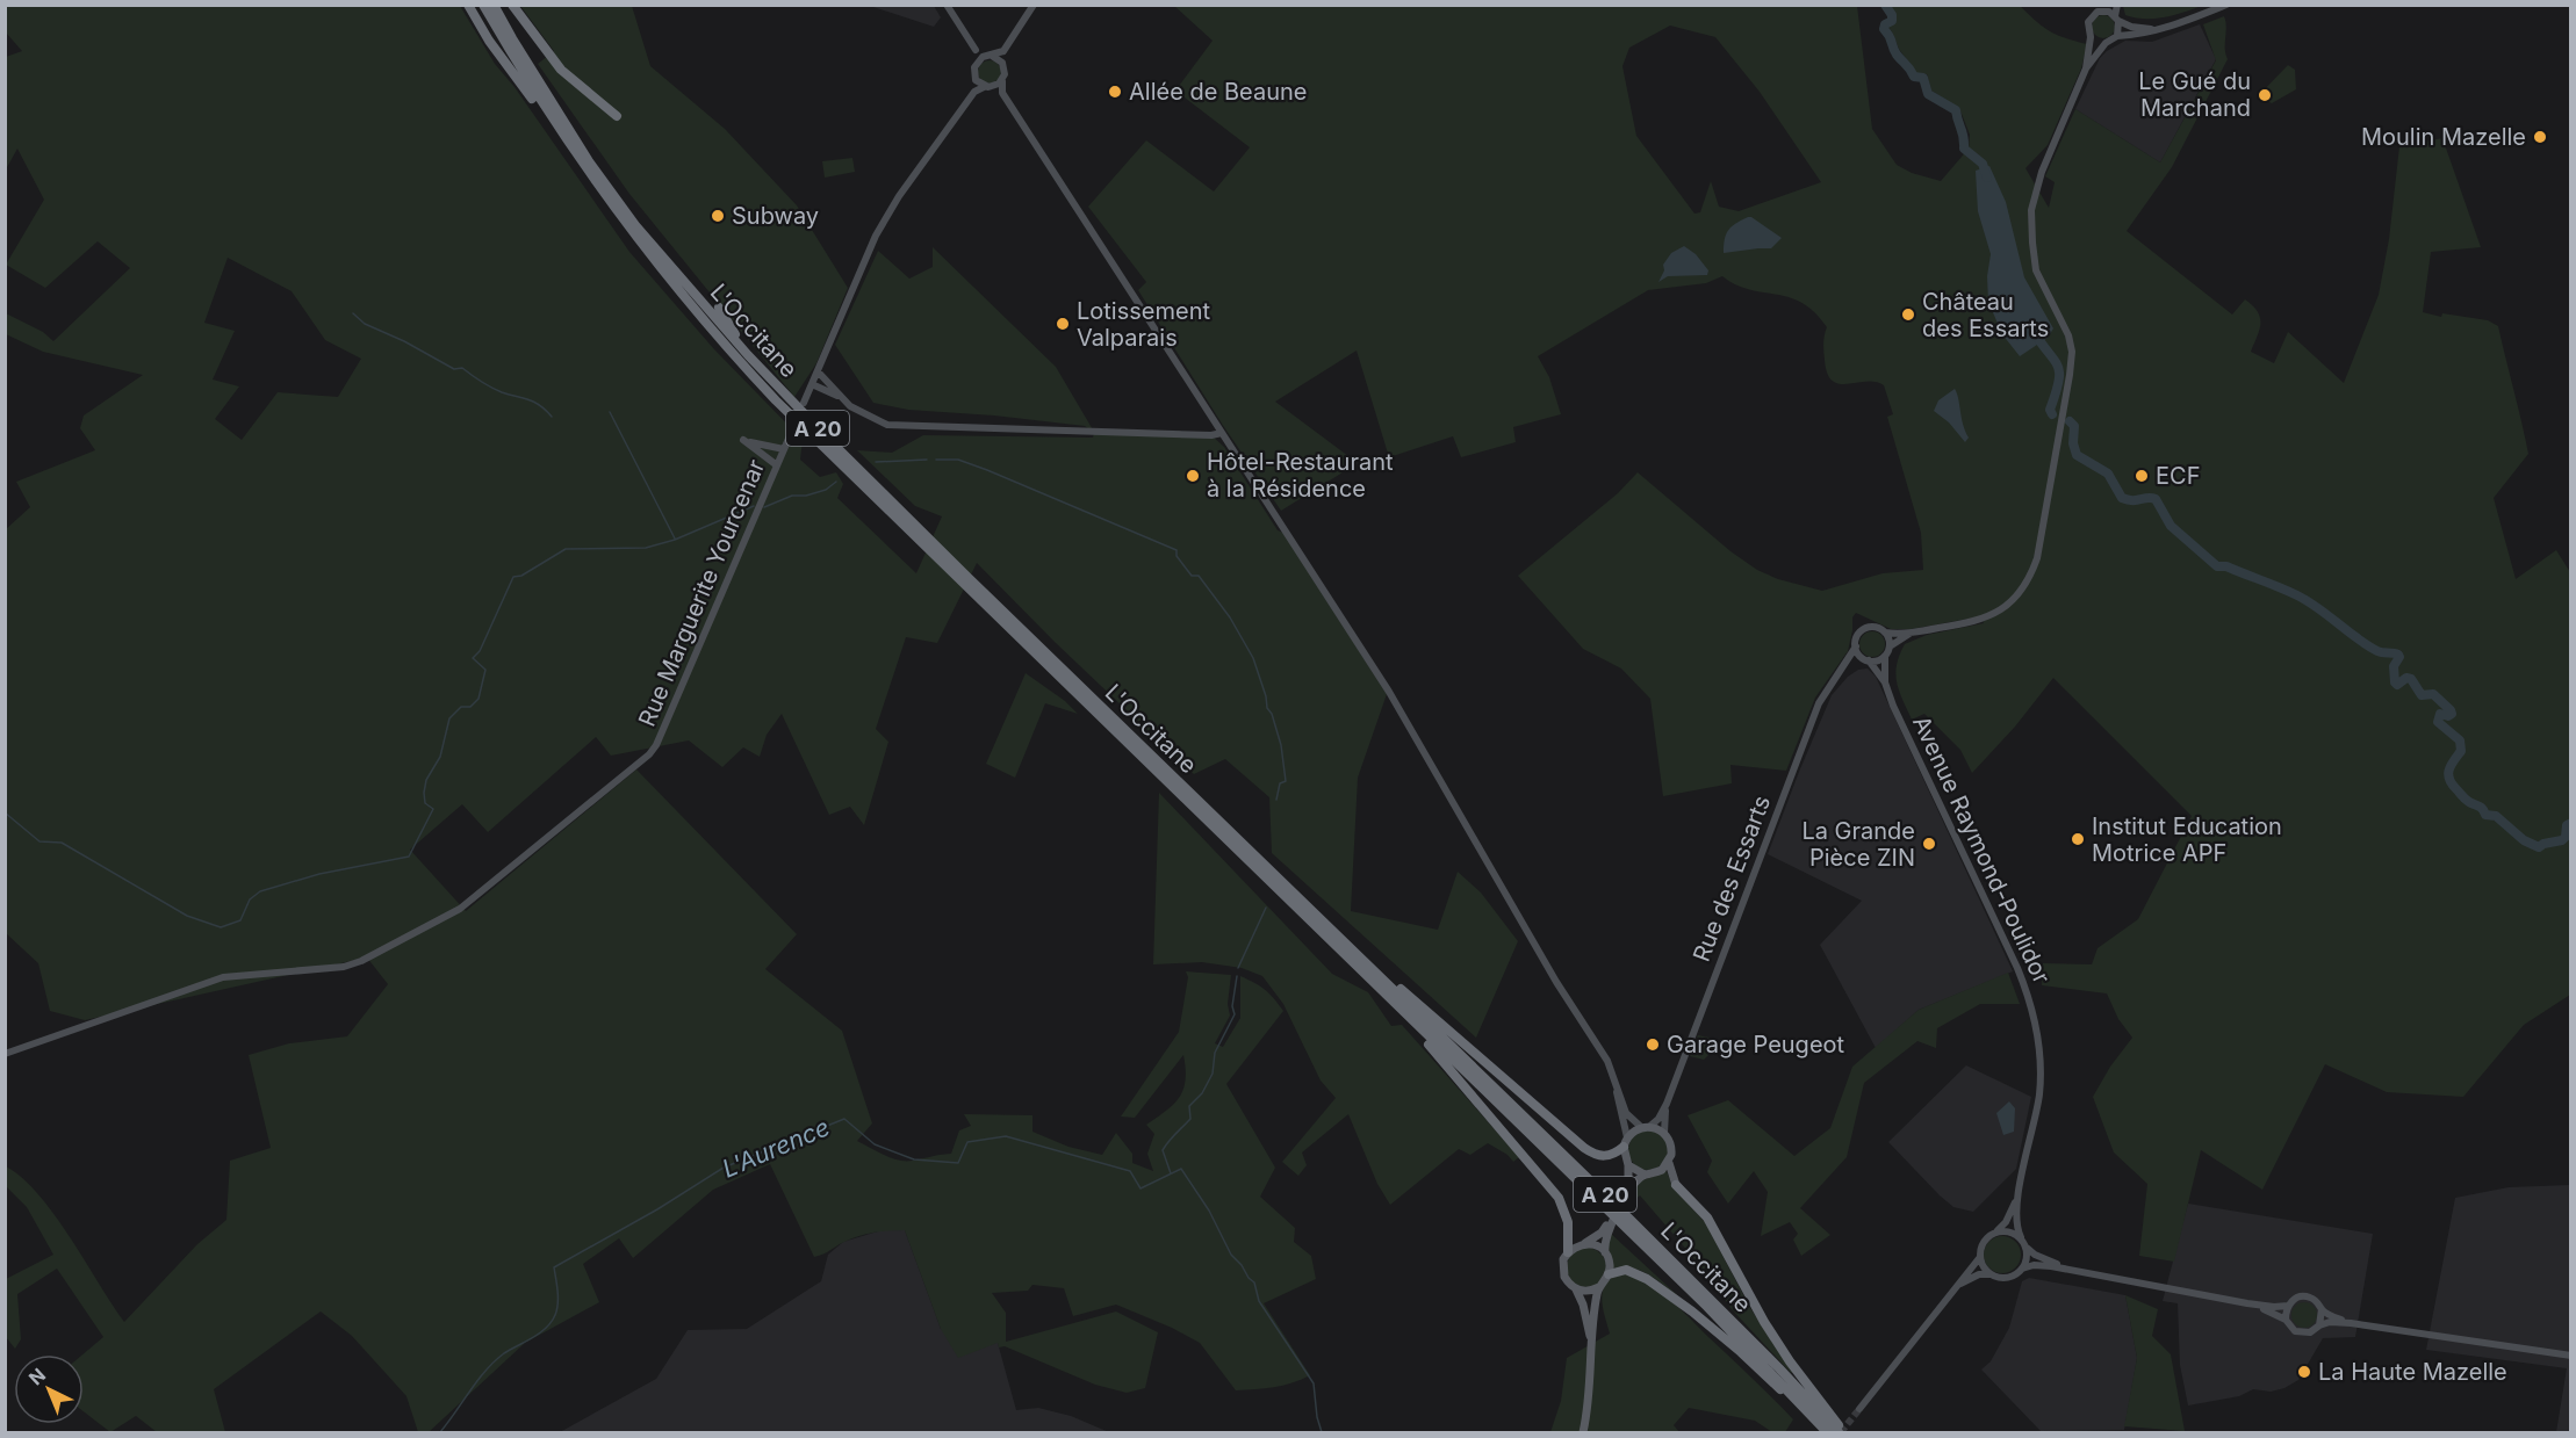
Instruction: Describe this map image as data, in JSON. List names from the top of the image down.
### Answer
{
  "streets": {
    "highway": ["L'Occitane", "A 20"],
    "main road": ["Rue Marguerite Yourcenar", "Avenue Raymond-Poulidor", "Rue des Essarts"]
  },
  "crossings": [
    ["Avenue Raymond-Poulidor", "Rue des Essarts"]
  ],
  "water": ["L'Aurence"],
  "places": [
    "Allée de Beaune",
    "Le Gué du Marchand",
    "Moulin Mazelle",
    "Subway",
    "Château des Essarts",
    "Lotissement Valparais",
    "Hôtel-Restaurant à la Résidence",
    "ECF",
    "Institut Education Motrice APF",
    "La Grande Pièce ZIN",
    "Garage Peugeot",
    "La Haute Mazelle"
  ],
  "north": "top left"
}
